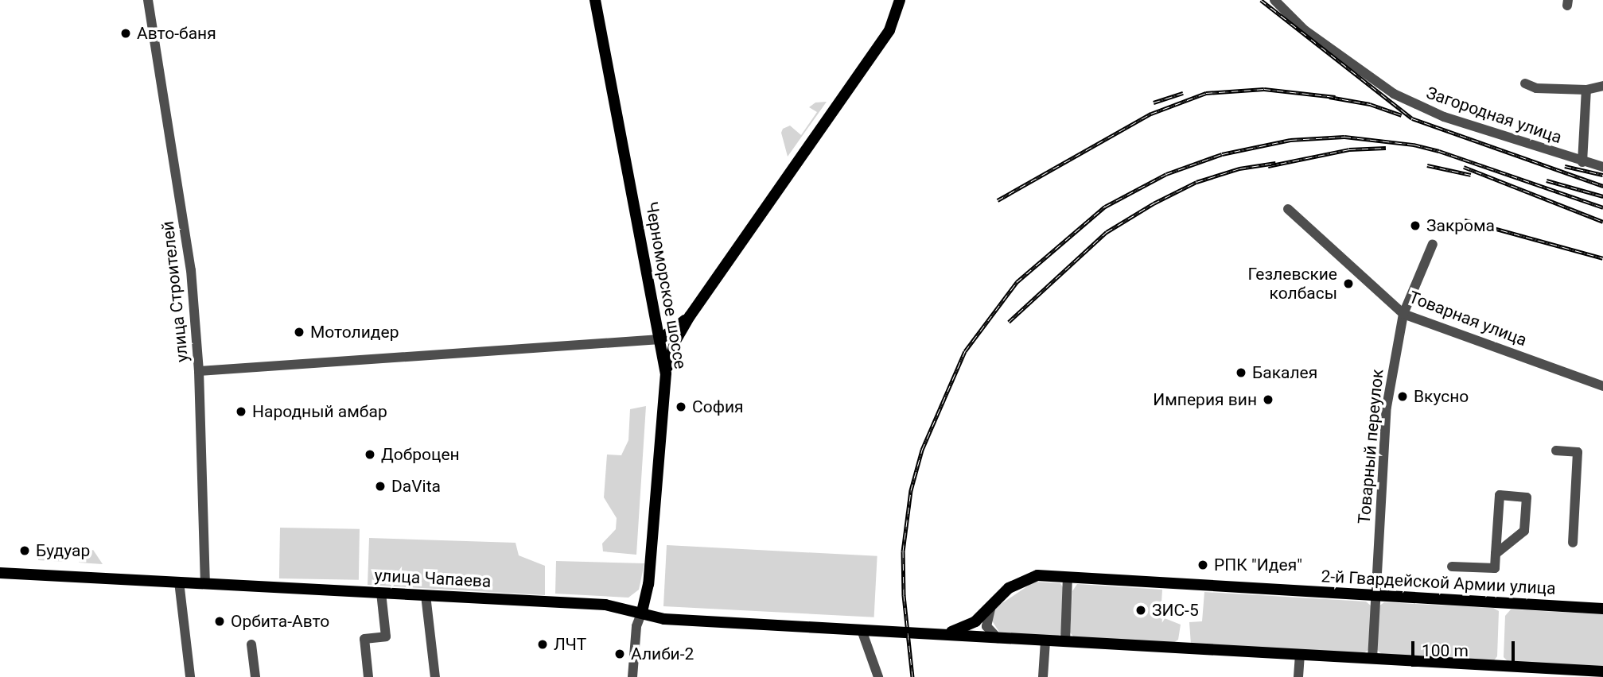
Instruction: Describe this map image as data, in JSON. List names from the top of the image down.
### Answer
{
  "streets": {
    "main road": ["Черноморское шоссе", "улица Чапаева", "2-й Гвардейской Армии улица"],
    "street": [
      "Загородная улица",
      "улица Строителей",
      "Товарная улица",
      "Товарный переулок"
    ]
  },
  "crossings": [
    ["Черноморское шоссе", "улица Чапаева"],
    ["улица Строителей", "улица Чапаева"],
    ["Товарная улица", "Товарный переулок"],
    ["Товарный переулок", "2-й Гвардейской Армии улица"]
  ],
  "places": [
    "Авто-баня",
    "Закрома",
    "Гезлевские колбасы",
    "Мотолидер",
    "Бакалея",
    "Вкусно",
    "Империя вин",
    "София",
    "Народный амбар",
    "Доброцен",
    "DaVita",
    "Будуар",
    "РПК \"Идея\"",
    "ЗИС-5",
    "Орбита-Авто",
    "ЛЧТ",
    "Алиби-2"
  ],
  "scale_bar": "100 m"
}
